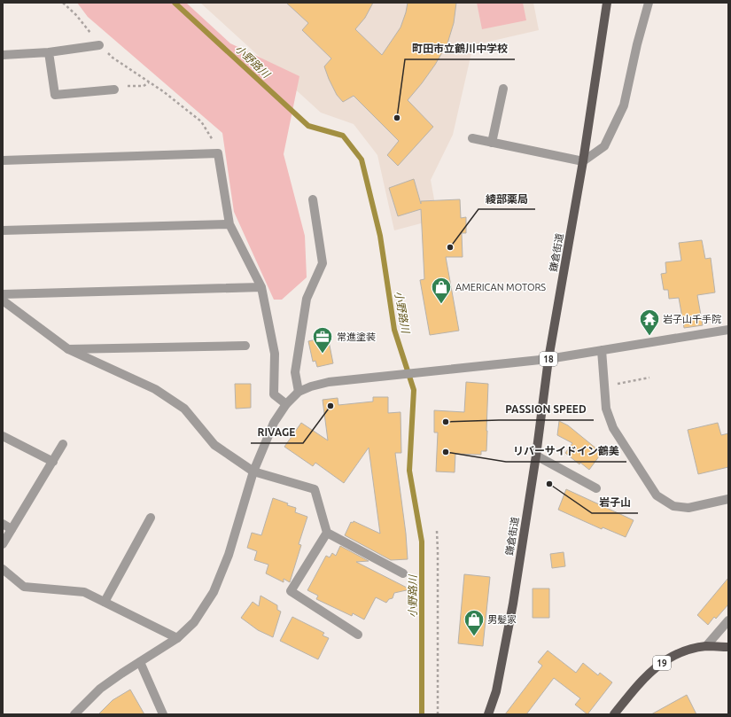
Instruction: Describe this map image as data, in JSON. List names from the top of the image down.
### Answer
{
  "streets": {
    "main road": ["鎌倉街道", "18", "19"]
  },
  "water": ["小野路川"],
  "places": {
    "other": [
      "町田市立鶴川中学校",
      "綾部薬局",
      "RIVAGE",
      "PASSION SPEED",
      "リバーサイドイン鶴美",
      "岩子山"
    ],
    "shop": ["AMERICAN MOTORS", "男髪家"],
    "temple": ["岩子山千手院"],
    "office": ["常進塗装"]
  }
}
